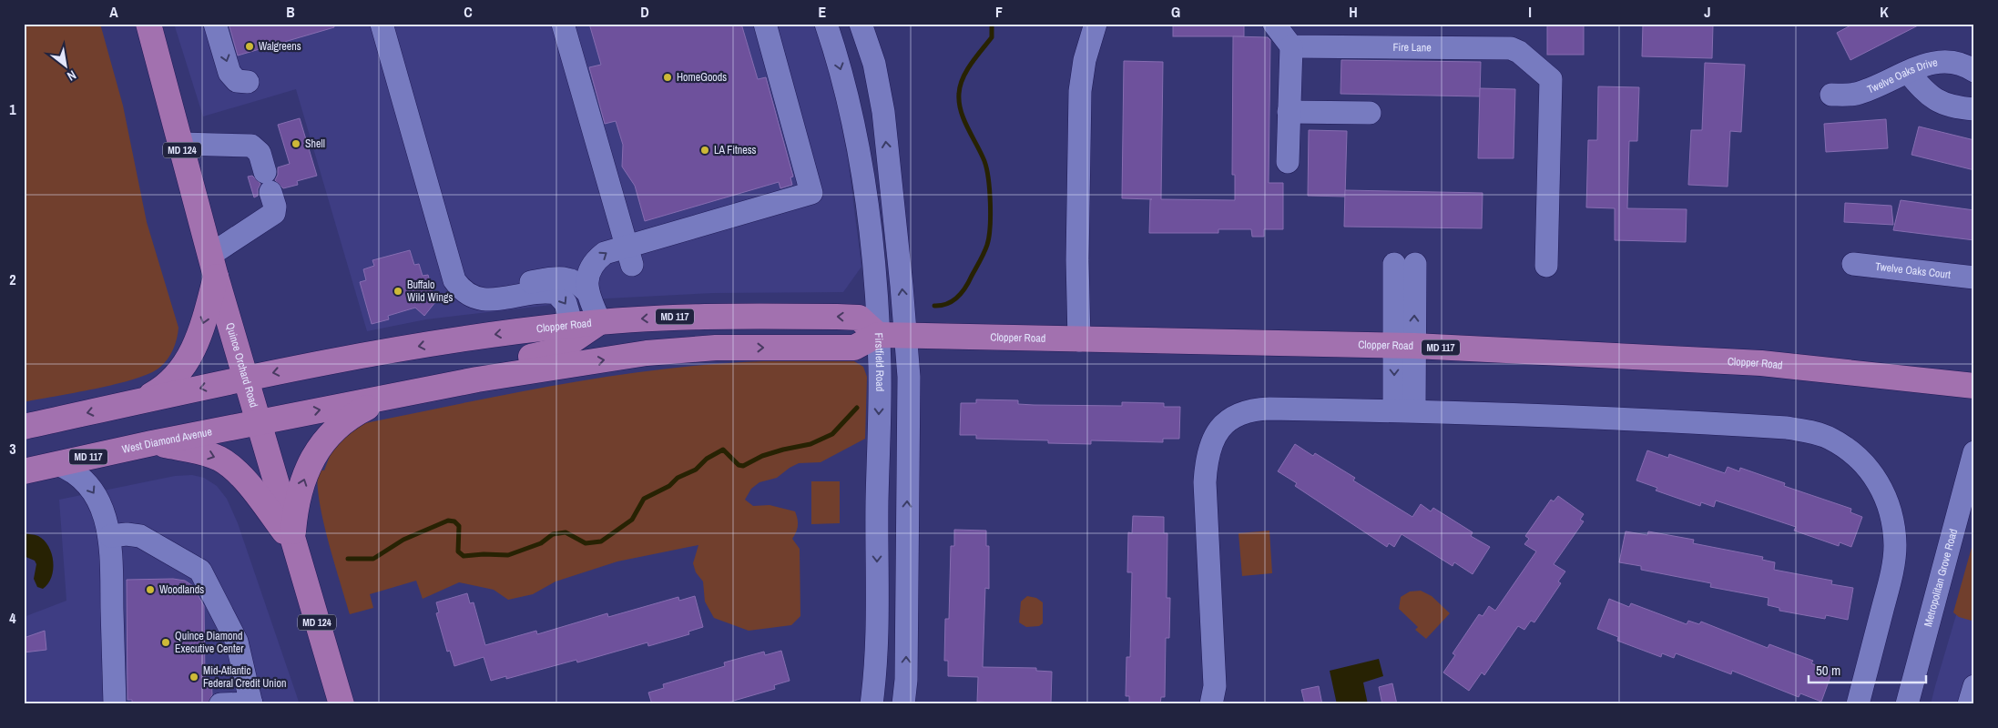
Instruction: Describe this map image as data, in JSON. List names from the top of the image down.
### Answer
{
  "streets": {
    "main road": [
      "MD 124",
      "MD 117",
      "Clopper Road",
      "Quince Orchard Road",
      "West Diamond Avenue"
    ],
    "street": [
      "Fire Lane",
      "Twelve Oaks Drive",
      "Twelve Oaks Court",
      "Firstfield Road",
      "Metropolitan Grove Road"
    ]
  },
  "crossings": [
    ["MD 117", "Clopper Road"],
    ["MD 117", "Firstfield Road"],
    ["MD 117", "Quince Orchard Road"],
    ["MD 117", "West Diamond Avenue"],
    ["Clopper Road", "Firstfield Road"],
    ["Clopper Road", "Quince Orchard Road"],
    ["Quince Orchard Road", "West Diamond Avenue"]
  ],
  "places": [
    "Walgreens",
    "HomeGoods",
    "Shell",
    "LA Fitness",
    "Buffalo Wild Wings",
    "Woodlands",
    "Quince Diamond Executive Center",
    "Mid-Atlantic Federal Credit Union"
  ],
  "scale_bar": "50 m",
  "north": "bottom right",
  "grid": {
    "columns": [
      "A",
      "B",
      "C",
      "D",
      "E",
      "F",
      "G",
      "H",
      "I",
      "J",
      "K"
    ],
    "rows": [
      "1",
      "2",
      "3",
      "4"
    ]
  }
}
